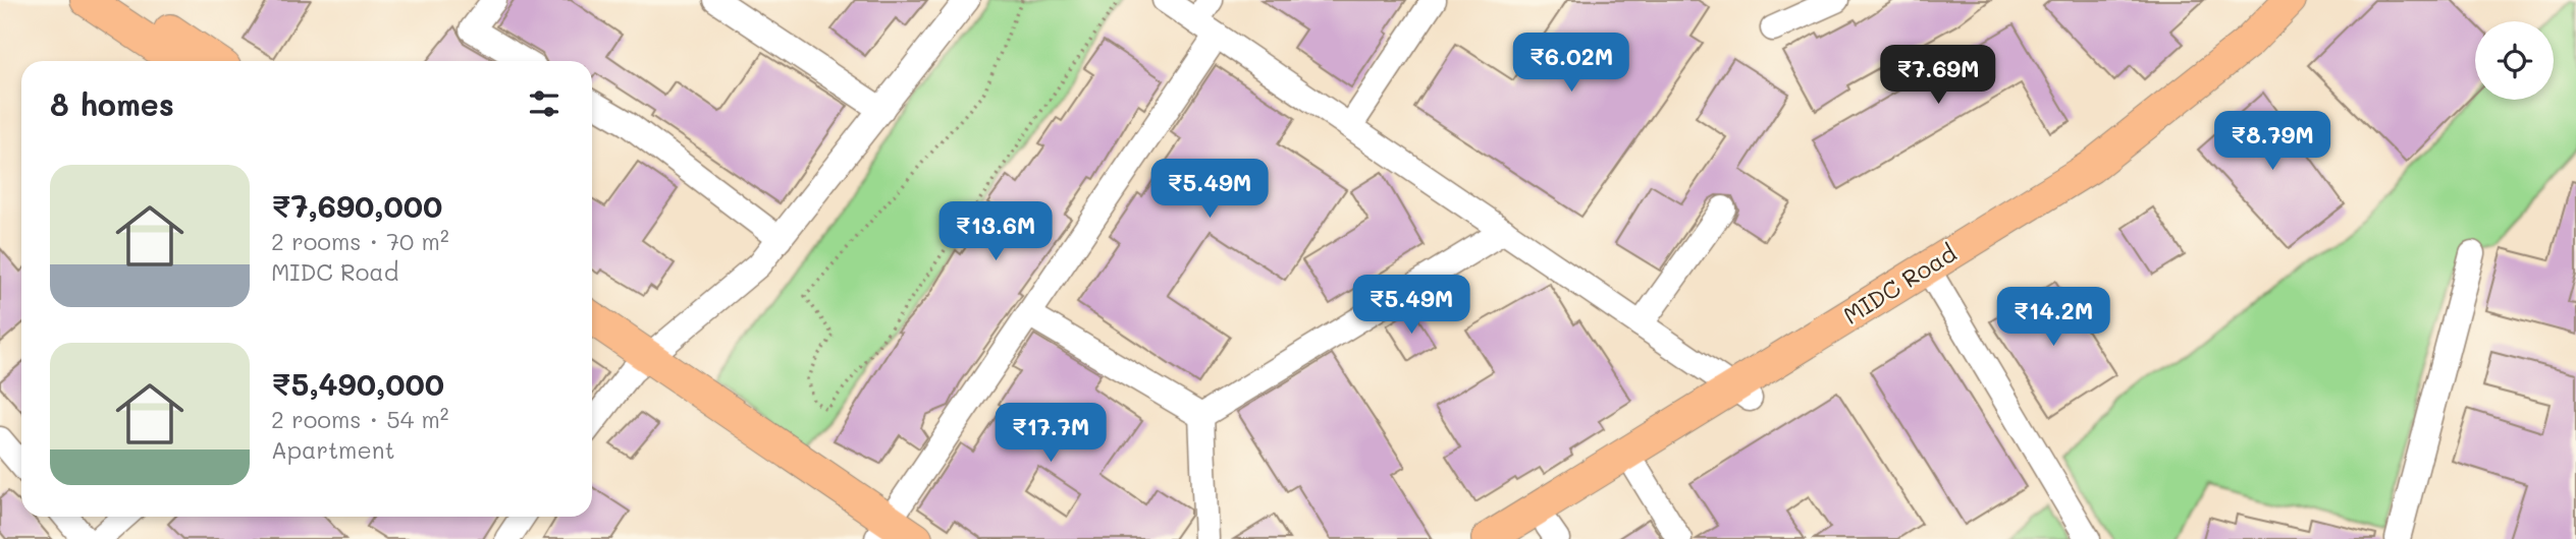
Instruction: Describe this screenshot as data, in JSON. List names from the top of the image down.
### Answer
{
  "streets": {
    "main road": ["MIDC Road"]
  },
  "page": {
    "price": [
      "₹6.02M",
      "₹7.69M",
      "₹8.79M",
      "₹5.49M",
      "₹13.6M",
      "₹5.49M",
      "₹14.2M",
      "₹17.7M"
    ],
    "heading": "8 homes",
    "list": [
      {
        "name": "₹7,690,000",
        "note": "2 rooms · 70 m² · MIDC Road"
      },
      {
        "name": "₹5,490,000",
        "note": "2 rooms · 54 m² · Apartment"
      }
    ]
  }
}
